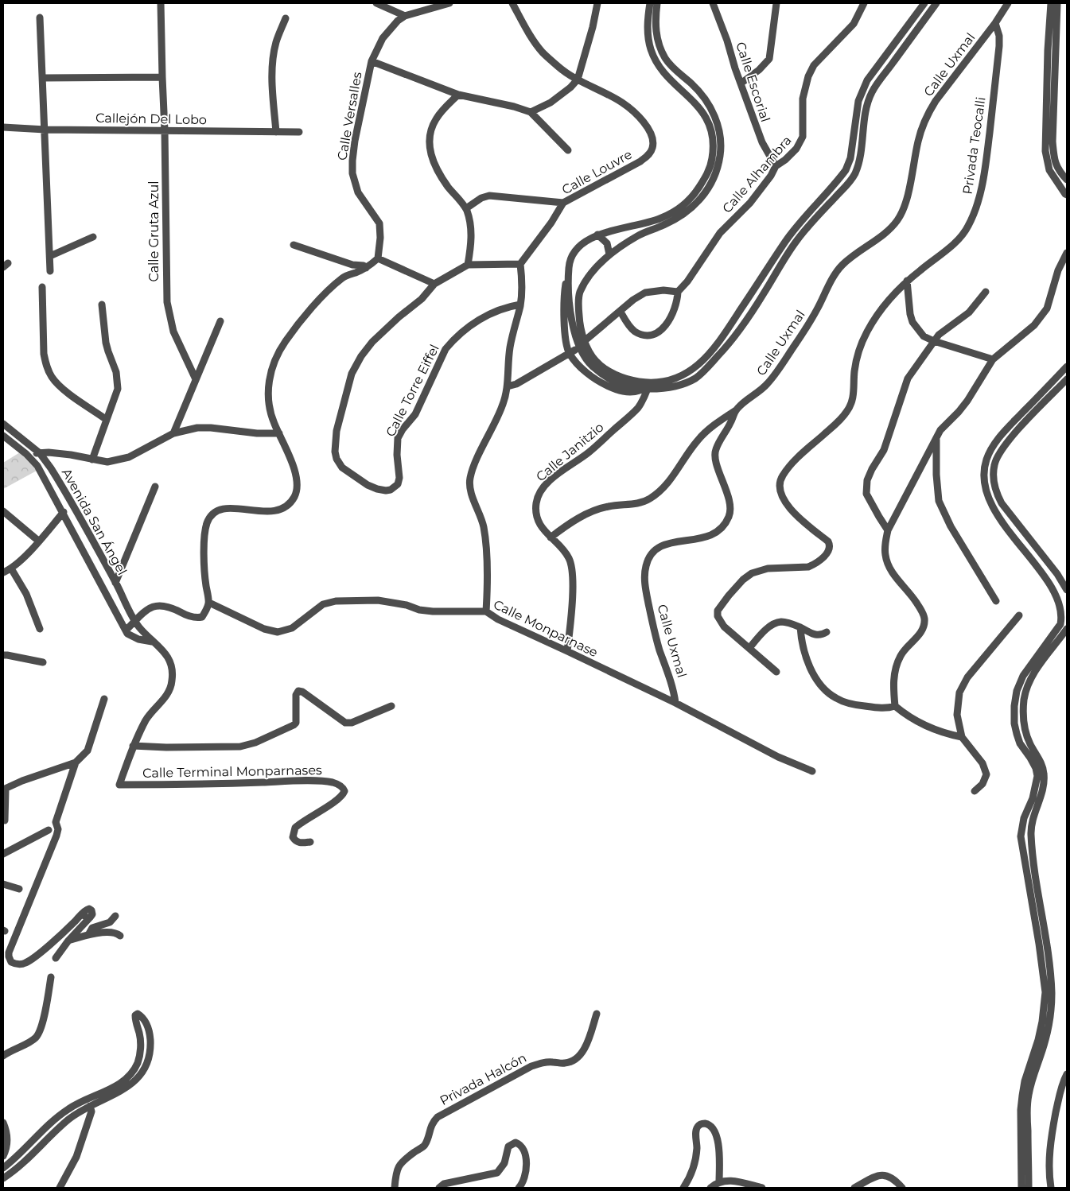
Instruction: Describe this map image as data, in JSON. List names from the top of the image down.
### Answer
{
  "streets": {
    "street": [
      "Calle Uxmal",
      "Calle Escorial",
      "Calle Versalles",
      "Callejón Del Lobo",
      "Privada Teocalli",
      "Calle Louvre",
      "Calle Alhambra",
      "Calle Gruta Azul",
      "Calle Torre Eiffel",
      "Calle Janitzio",
      "Avenida San Ángel",
      "Calle Monparnase",
      "Calle Terminal Monparnases",
      "Privada Halcón"
    ]
  },
  "crossings": [
    ["Calle Uxmal", "Privada Teocalli"],
    ["Calle Uxmal", "Calle Monparnase"],
    ["Calle Escorial", "Calle Alhambra"],
    ["Callejón Del Lobo", "Calle Gruta Azul"],
    ["Calle Janitzio", "Calle Monparnase"],
    ["Avenida San Ángel", "Calle Terminal Monparnases"]
  ]
}
